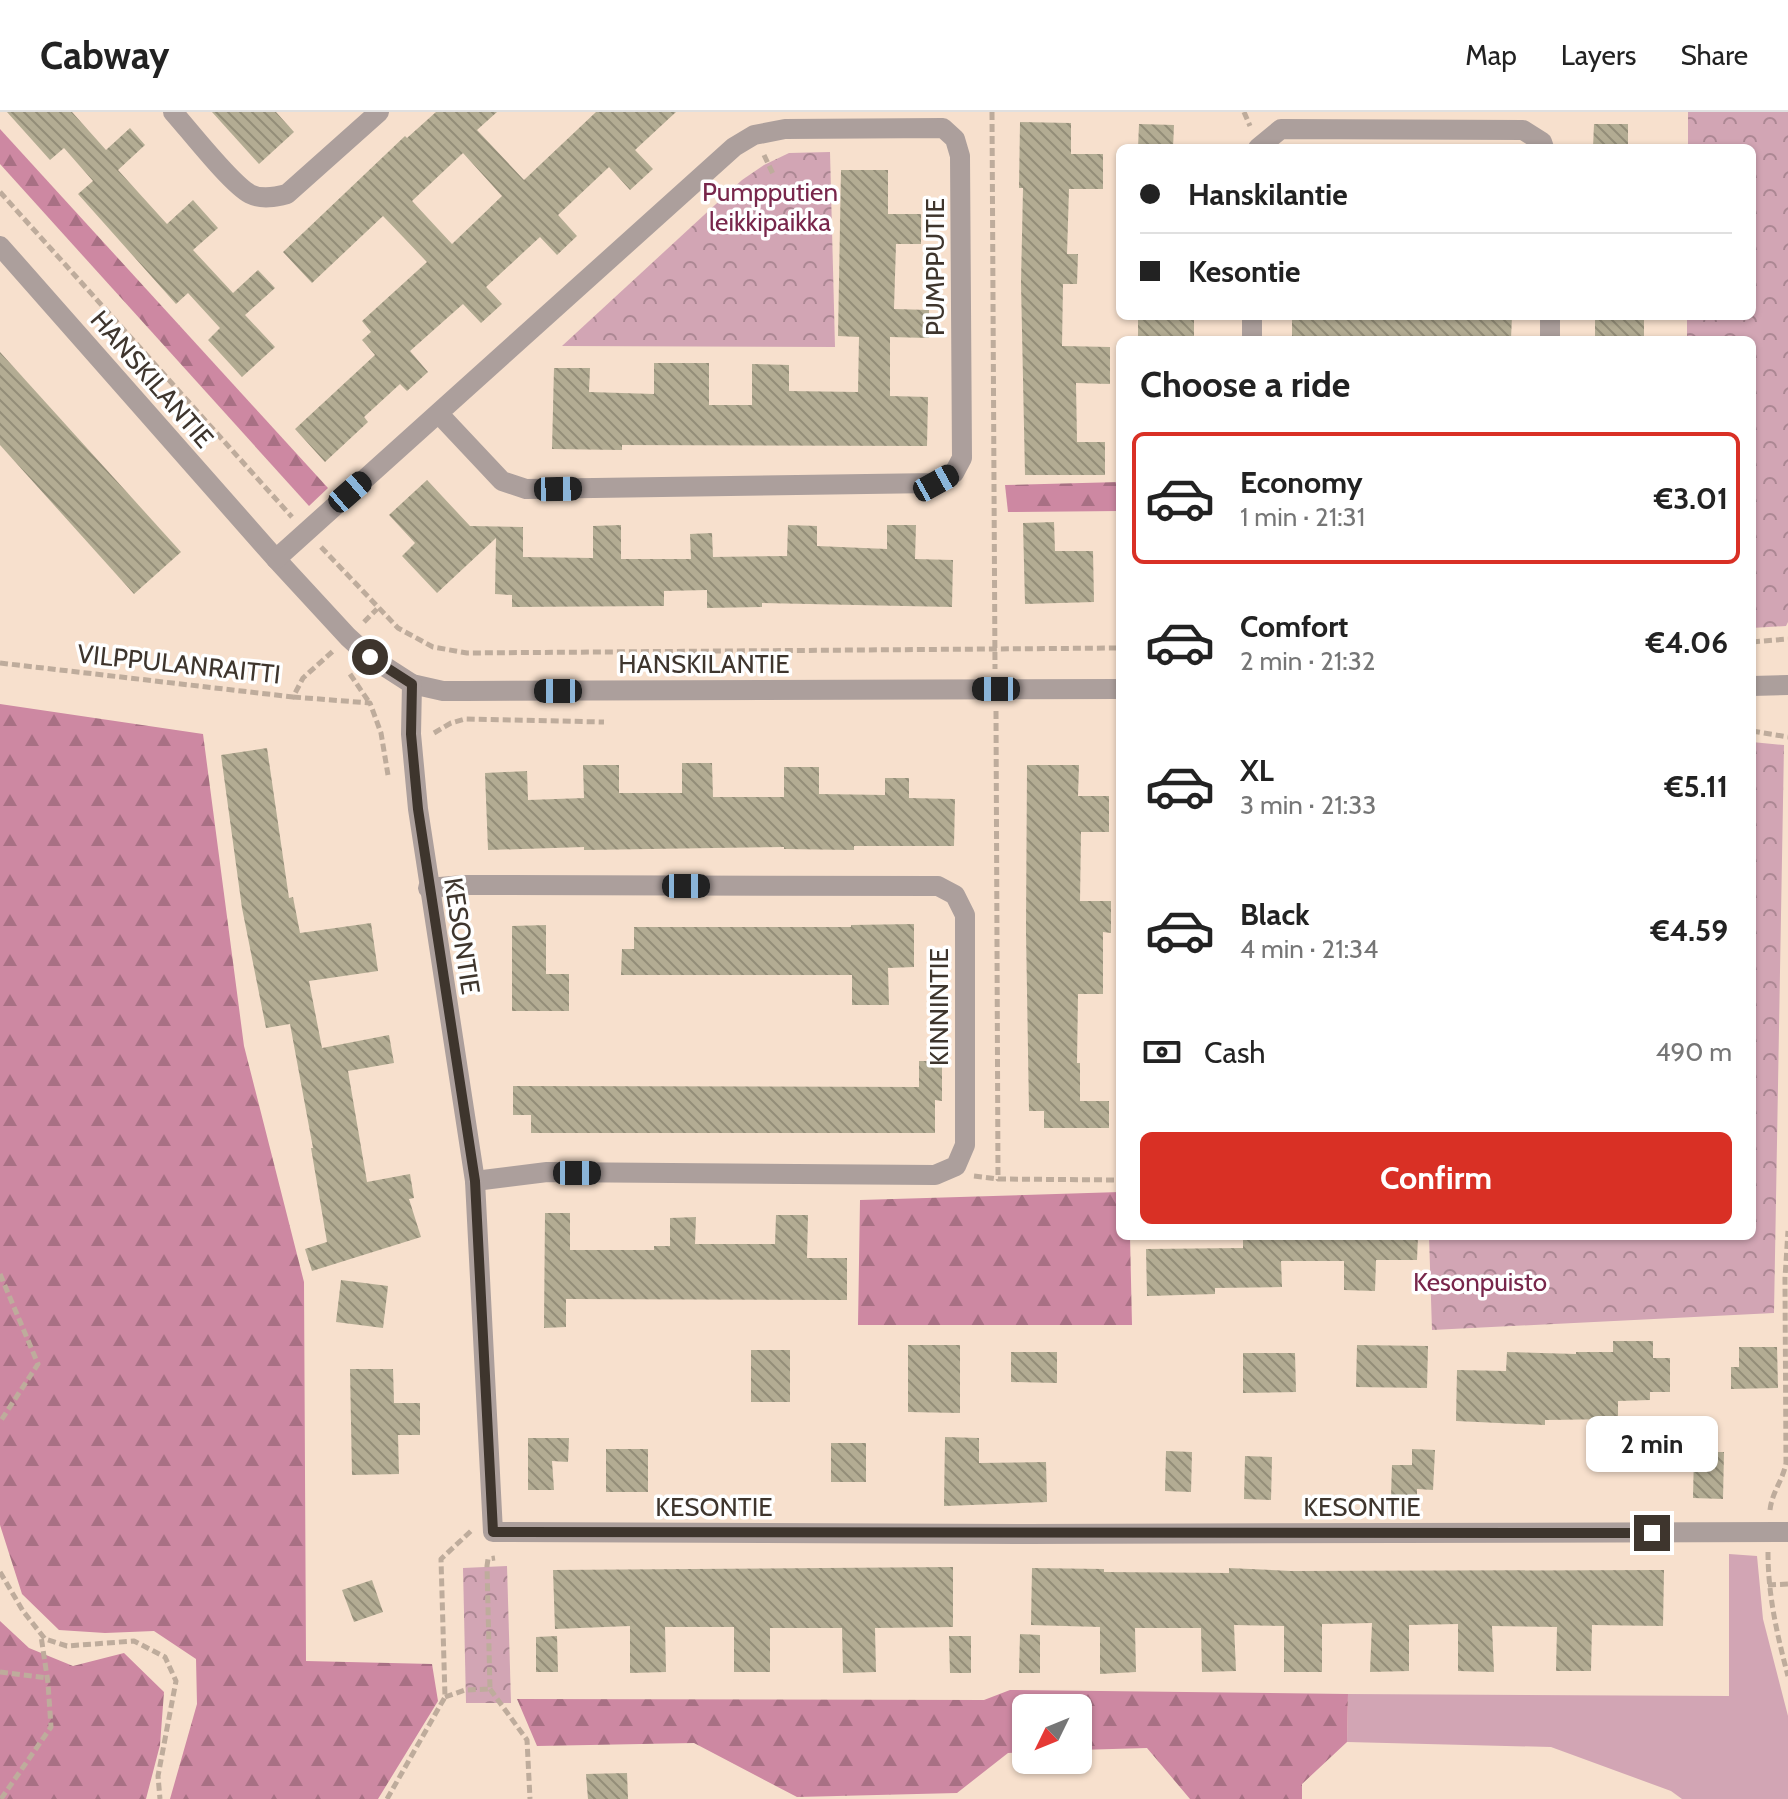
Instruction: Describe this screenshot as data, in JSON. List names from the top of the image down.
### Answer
{
  "streets": {
    "street": [
      "PUMPPUTIE",
      "HANSKILANTIE",
      "KESONTIE",
      "KINNINTIE"
    ],
    "path": ["VILPPULANRAITTI"]
  },
  "crossings": [
    ["PUMPPUTIE", "HANSKILANTIE"],
    ["HANSKILANTIE", "KESONTIE"],
    ["KESONTIE", "KINNINTIE"]
  ],
  "parks": ["Pumpputien leikkipaikka", "Kesonpuisto"],
  "north": "bottom left",
  "page": {
    "header": "Cabway",
    "nav": ["Map", "Layers", "Share"],
    "banner": ["Hanskilantie", "Kesontie"],
    "heading": "Choose a ride",
    "list": [
      {
        "name": "Economy",
        "note": "1 min · 21:31",
        "value": "€3.01"
      },
      {
        "name": "Comfort",
        "note": "2 min · 21:32",
        "value": "€4.06"
      },
      {
        "name": "XL",
        "note": "3 min · 21:33",
        "value": "€5.11"
      },
      {
        "name": "Black",
        "note": "4 min · 21:34",
        "value": "€4.59"
      }
    ],
    "pay": ["Cash", "490 m"],
    "buttons": "Confirm",
    "bubble": "2 min"
  }
}
